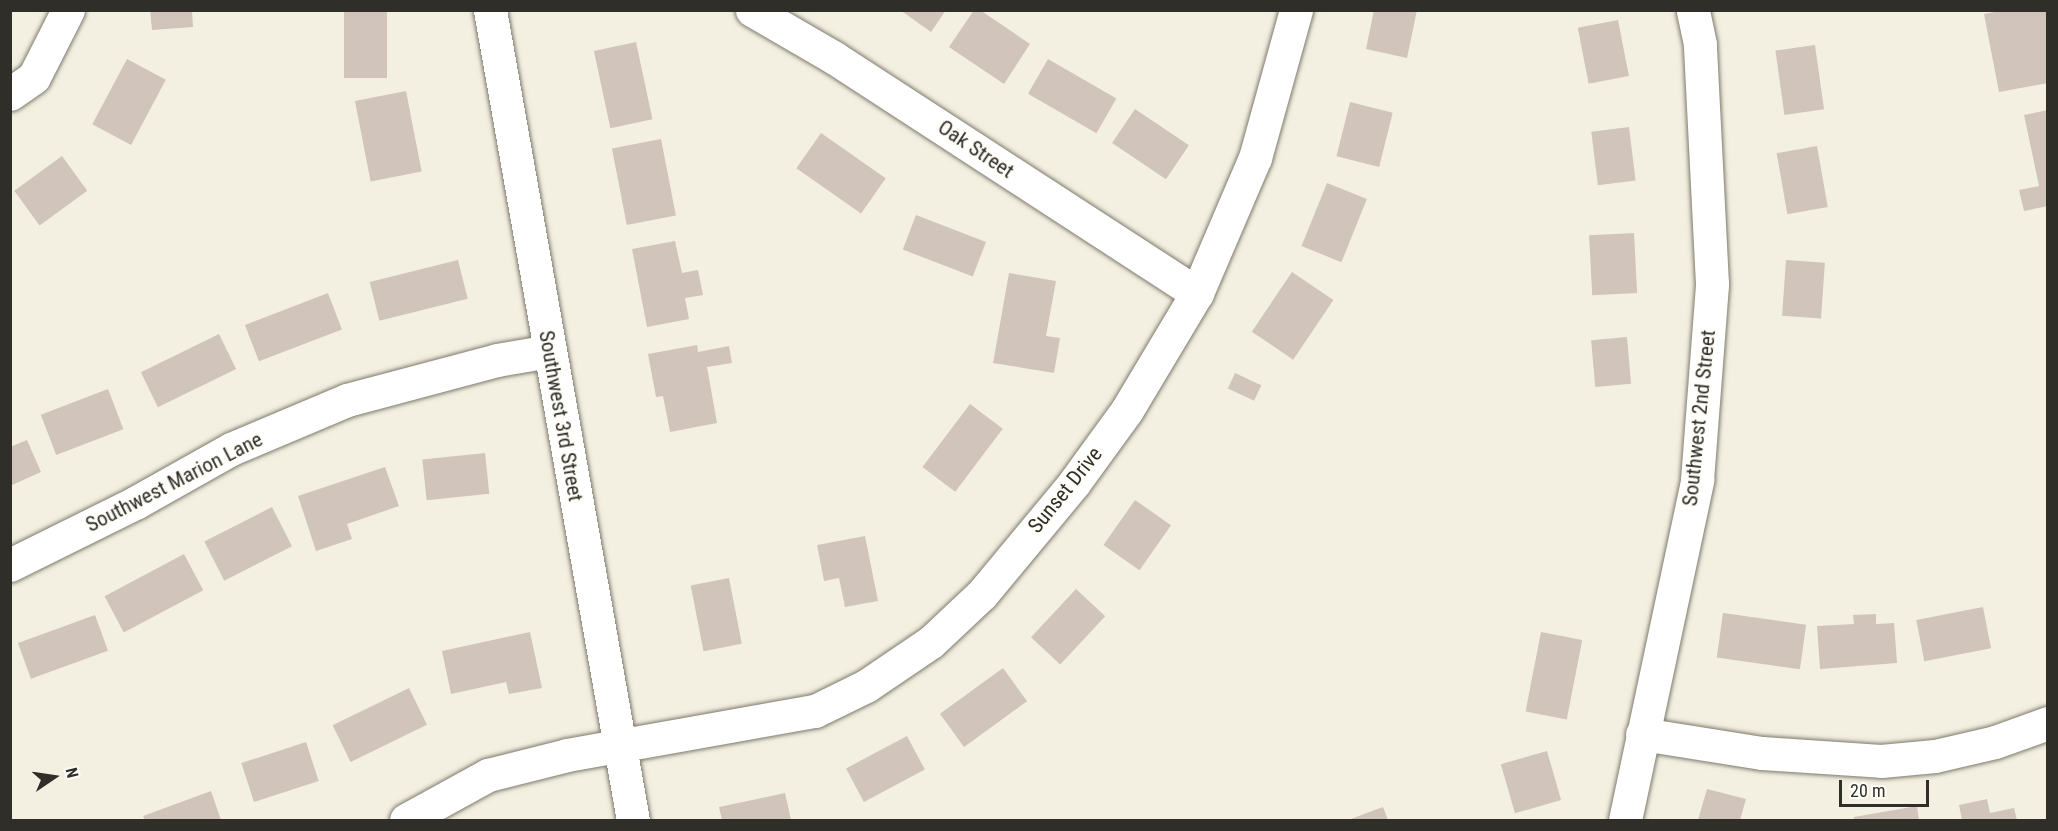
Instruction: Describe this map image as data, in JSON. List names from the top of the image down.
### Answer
{
  "streets": {
    "street": [
      "Oak Street",
      "Southwest 3rd Street",
      "Southwest 2nd Street",
      "Southwest Marion Lane",
      "Sunset Drive"
    ]
  },
  "crossings": [
    ["Oak Street", "Sunset Drive"],
    ["Southwest 3rd Street", "Southwest Marion Lane"],
    ["Southwest 3rd Street", "Sunset Drive"]
  ],
  "scale_bar": "20 m",
  "north": "right"
}
